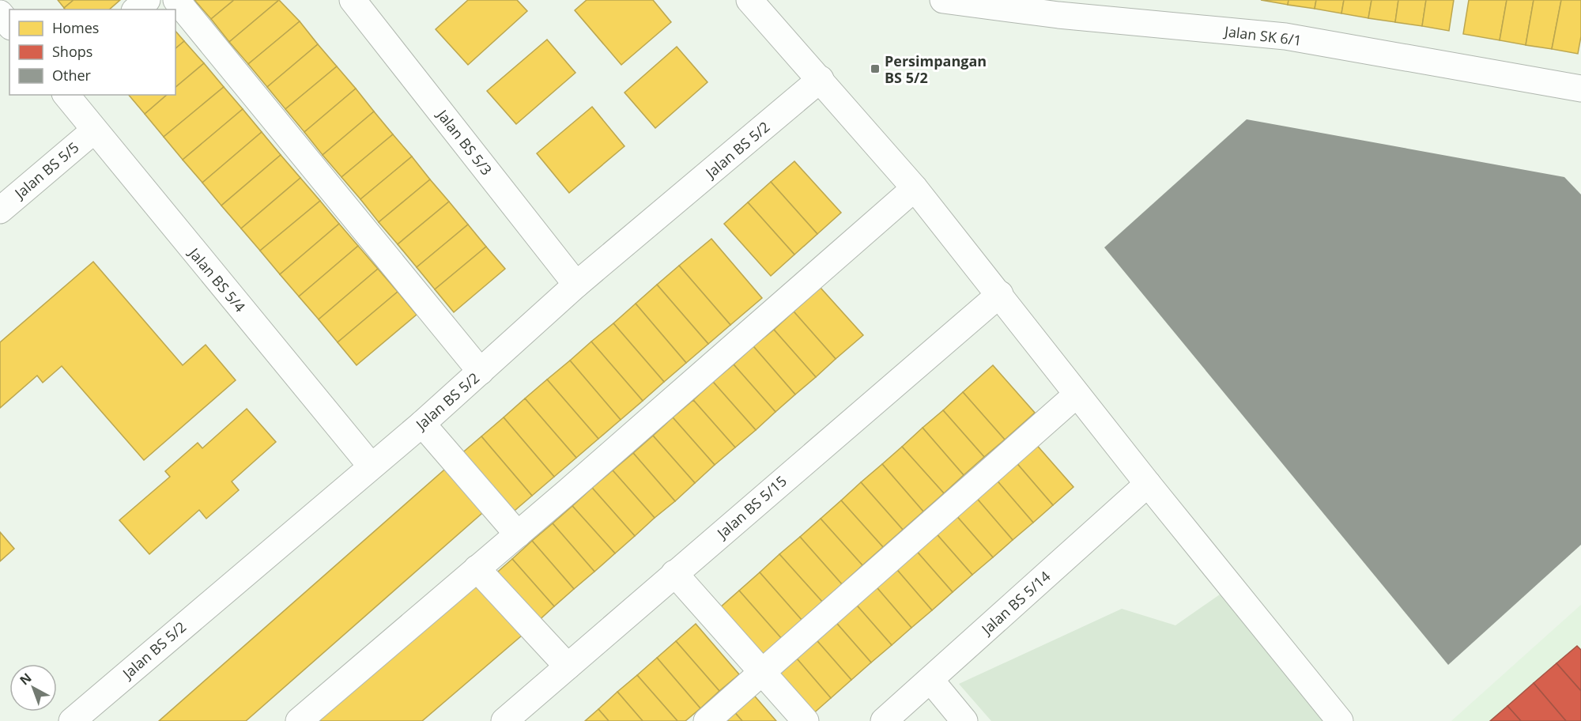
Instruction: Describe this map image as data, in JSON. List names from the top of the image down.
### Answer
{
  "streets": {
    "street": [
      "Jalan SK 6/1",
      "Jalan BS 5/3",
      "Jalan BS 5/2",
      "Jalan BS 5/5",
      "Jalan BS 5/4",
      "Jalan BS 5/15",
      "Jalan BS 5/14"
    ]
  },
  "crossings": [
    ["Jalan BS 5/3", "Jalan BS 5/2"],
    ["Jalan BS 5/2", "Jalan BS 5/4"],
    ["Jalan BS 5/5", "Jalan BS 5/4"]
  ],
  "places": {
    "transit": ["Persimpangan BS 5/2"]
  },
  "legend": ["Homes", "Shops", "Other"],
  "north": "top left"
}
